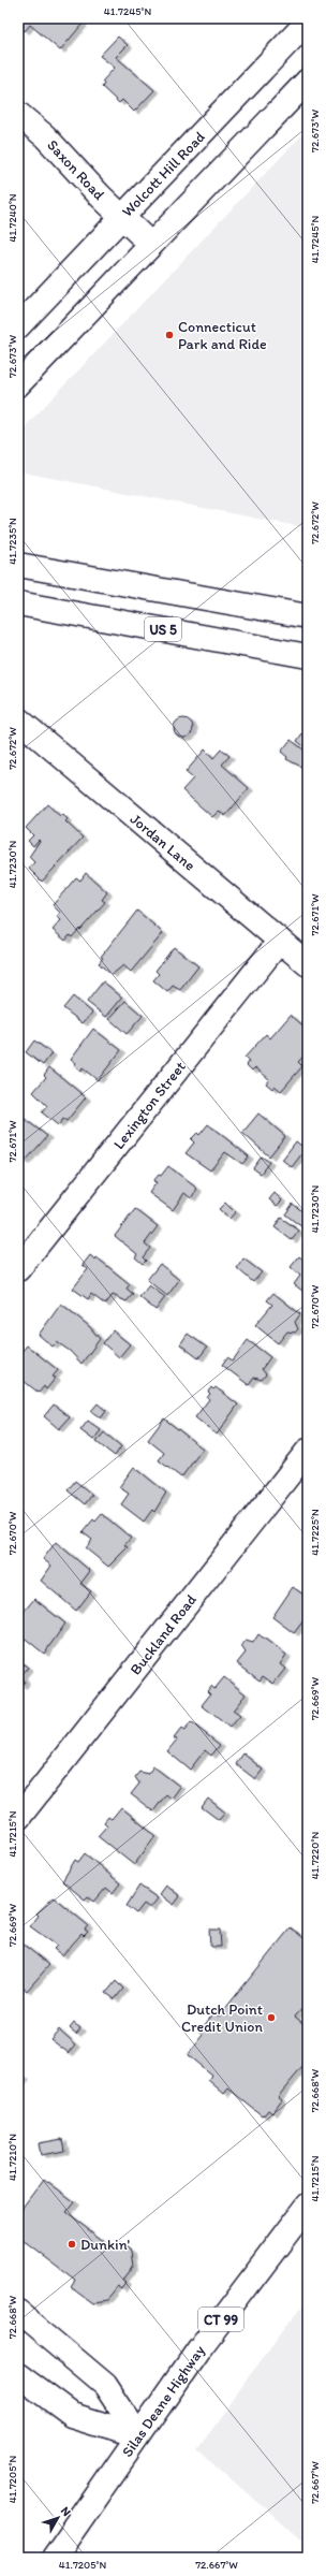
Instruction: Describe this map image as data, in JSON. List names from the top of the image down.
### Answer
{
  "streets": {
    "main road": [
      "Saxon Road",
      "Wolcott Hill Road",
      "US 5",
      "Jordan Lane",
      "Lexington Street",
      "Buckland Road",
      "CT 99",
      "Silas Deane Highway"
    ]
  },
  "crossings": [
    ["Saxon Road", "Wolcott Hill Road"],
    ["Jordan Lane", "Lexington Street"]
  ],
  "places": ["Connecticut Park and Ride", "Dutch Point Credit Union", "Dunkin'"],
  "north": "top right",
  "coordinates": [
    "41.7245°N",
    "72.673°W",
    "41.7240°N",
    "72.672°W",
    "41.7235°N",
    "41.7230°N",
    "72.671°W",
    "72.670°W",
    "41.7225°N",
    "72.669°W",
    "41.7215°N",
    "41.7220°N",
    "72.668°W",
    "41.7210°N",
    "41.7205°N",
    "72.667°W"
  ]
}
